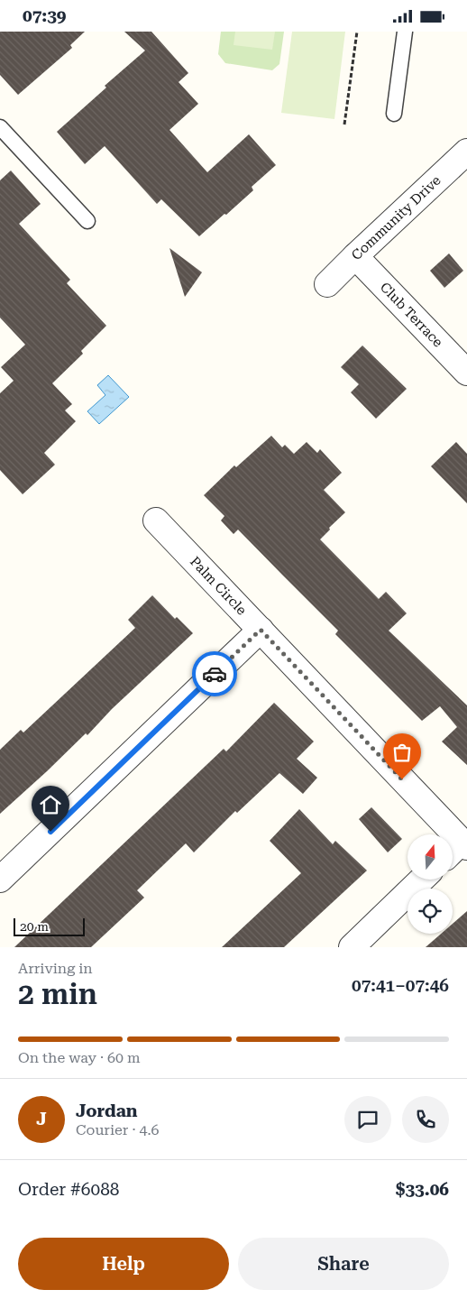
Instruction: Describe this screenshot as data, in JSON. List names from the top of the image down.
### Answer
{
  "streets": {
    "street": ["Community Drive", "Club Terrace", "Palm Circle"]
  },
  "crossings": [
    ["Community Drive", "Club Terrace"]
  ],
  "scale_bar": "20 m",
  "north": "top",
  "page": {
    "status": "07:39",
    "scale": "20 m",
    "heading": ["2 min", "Arriving in", "07:41–07:46"],
    "panel": [
      "Jordan",
      "Courier · 4.6",
      "Order #6088",
      "$33.06"
    ],
    "bar": "On the way · 60 m",
    "round": "J",
    "buttons": ["Help", "Share"]
  }
}
